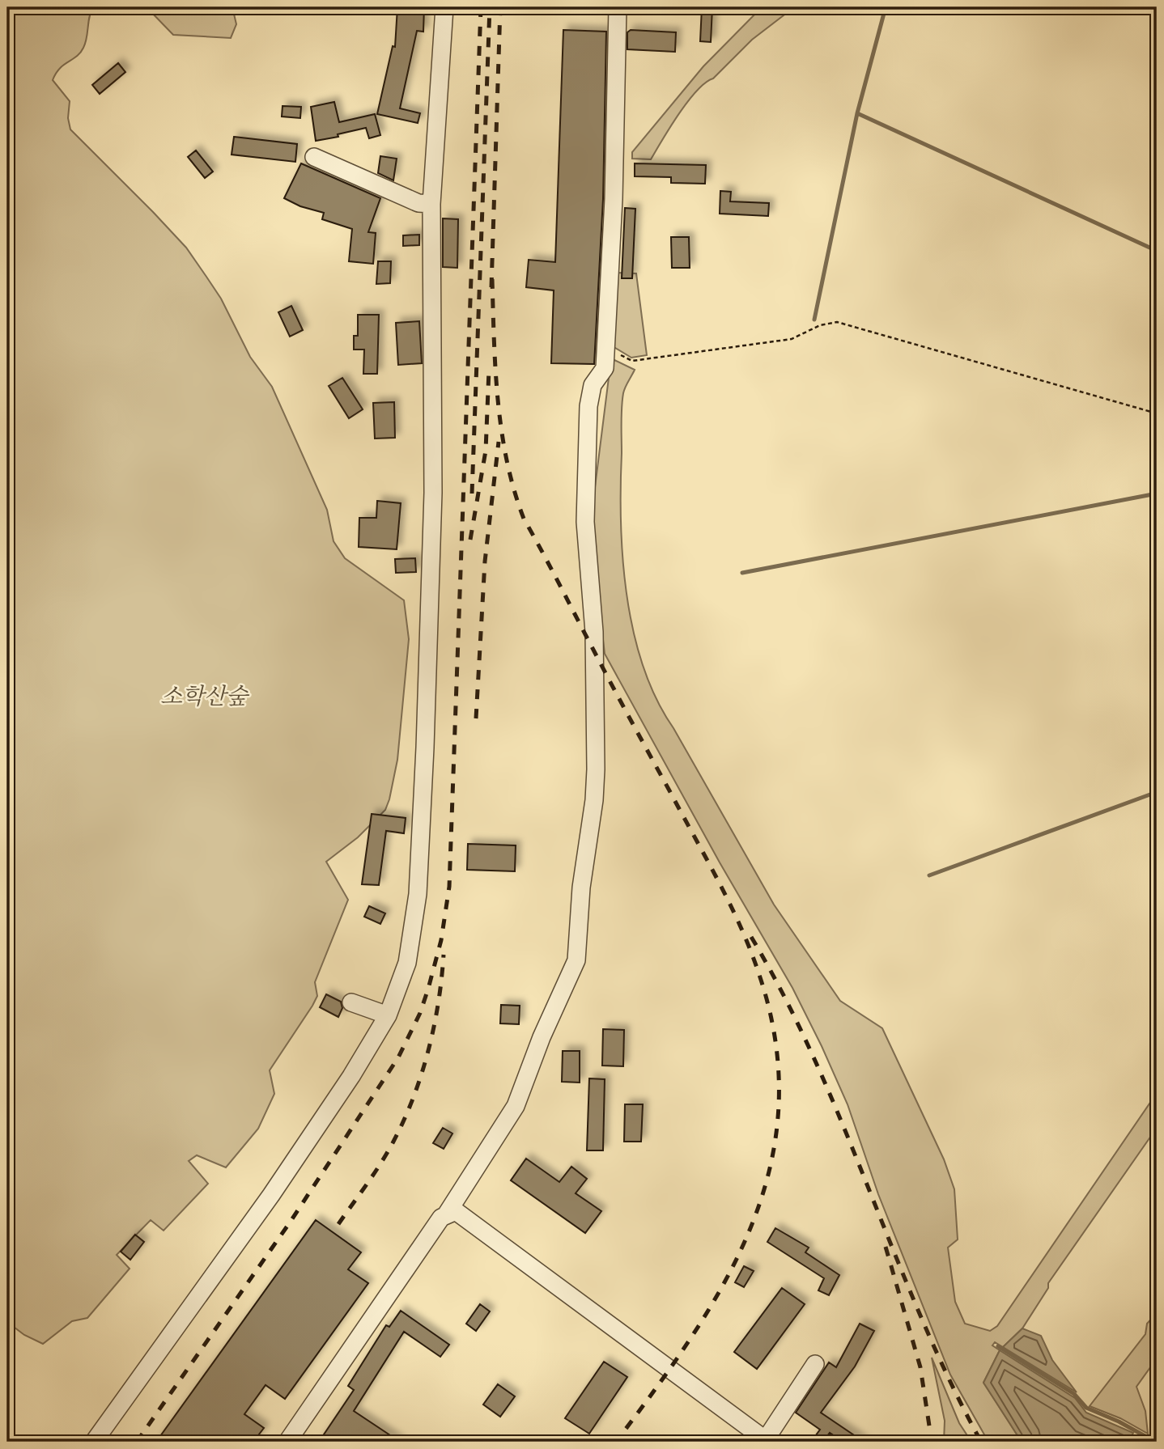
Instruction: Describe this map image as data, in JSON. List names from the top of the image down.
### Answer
{
  "parks": ["소학산숲"]
}
